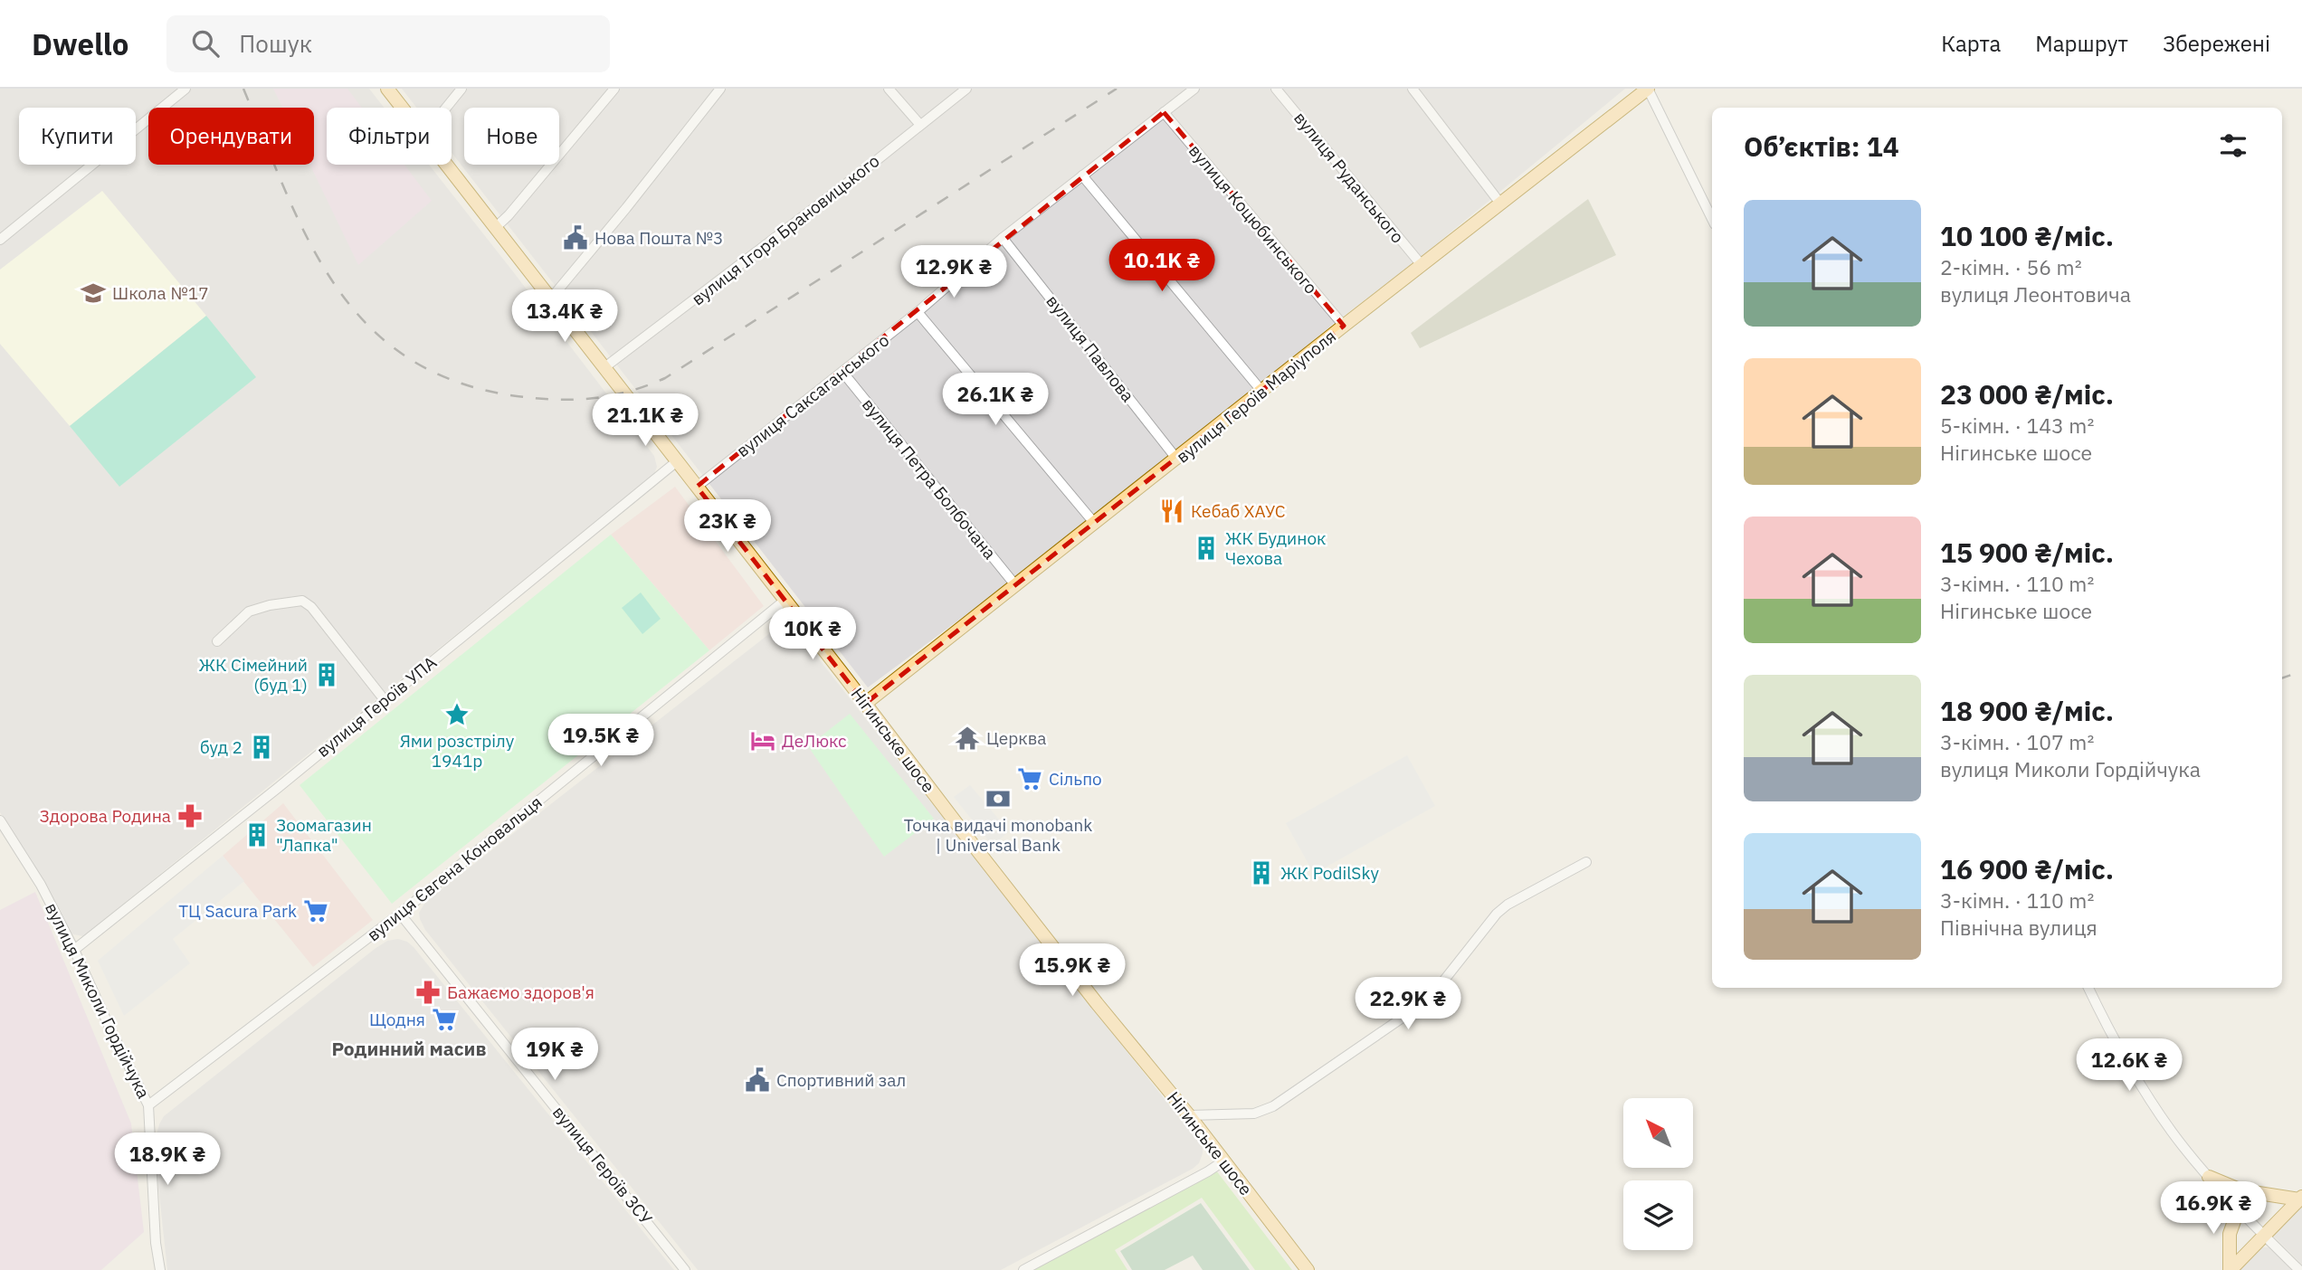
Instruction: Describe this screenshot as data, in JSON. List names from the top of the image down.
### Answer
{
  "streets": {
    "main road": ["вулиця Героїв Маріуполя", "Нігинське шосе"],
    "street": [
      "вулиця Руданського",
      "вулиця Коцюбинського",
      "вулиця Ігоря Брановицького",
      "вулиця Павлова",
      "вулиця Саксаганського",
      "вулиця Петра Болбочана",
      "вулиця Героїв УПА",
      "вулиця Євгена Коновальця",
      "вулиця Миколи Гордійчука",
      "вулиця Героїв ЗСУ"
    ]
  },
  "crossings": [
    ["вулиця Руданського", "вулиця Героїв Маріуполя"],
    ["вулиця Коцюбинського", "вулиця Саксаганського"],
    ["вулиця Коцюбинського", "вулиця Героїв Маріуполя"],
    ["вулиця Ігоря Брановицького", "Нігинське шосе"],
    ["вулиця Павлова", "вулиця Саксаганського"],
    ["вулиця Павлова", "вулиця Героїв Маріуполя"],
    ["вулиця Саксаганського", "вулиця Петра Болбочана"],
    ["вулиця Саксаганського", "Нігинське шосе"],
    ["вулиця Героїв Маріуполя", "вулиця Петра Болбочана"],
    ["вулиця Героїв Маріуполя", "Нігинське шосе"],
    ["вулиця Героїв УПА", "Нігинське шосе"],
    ["вулиця Героїв УПА", "вулиця Миколи Гордійчука"],
    ["Нігинське шосе", "вулиця Євгена Коновальця"],
    ["вулиця Євгена Коновальця", "вулиця Миколи Гордійчука"],
    ["вулиця Євгена Коновальця", "вулиця Героїв ЗСУ"]
  ],
  "districts": ["Родинний масив"],
  "places": {
    "public building": ["Нова Пошта №3", "Спортивний зал"],
    "school or university": ["Школа №17"],
    "restaurant": ["Кебаб ХАУС"],
    "building": [
      "ЖК Будинок Чехова",
      "ЖК Сімейний (буд 1)",
      "буд 2",
      "Зоомагазин \"Лапка\"",
      "ЖК PodilSky"
    ],
    "place": ["Ями розстрілу 1941р"],
    "temple": ["Церква"],
    "hotel": ["ДеЛюкс"],
    "supermarket": ["Сільпо", "ТЦ Sacura Park", "Щодня"],
    "bank": ["Точка видачі monobank | Universal Bank"],
    "pharmacy": ["Здорова Родина", "Бажаємо здоров'я"]
  },
  "north": "top left",
  "page": {
    "header": "Dwello",
    "search": "Пошук",
    "nav": ["Карта", "Маршрут", "Збережені"],
    "chip": [
      "Купити",
      "Орендувати",
      "Фільтри",
      "Нове"
    ],
    "heading": "Об’єктів: 14",
    "list": [
      {
        "name": "10 100 ₴/міс.",
        "note": "2-кімн. · 56 m² · вулиця Леонтовича"
      },
      {
        "name": "23 000 ₴/міс.",
        "note": "5-кімн. · 143 m² · Нігинське шосе"
      },
      {
        "name": "15 900 ₴/міс.",
        "note": "3-кімн. · 110 m² · Нігинське шосе"
      },
      {
        "name": "18 900 ₴/міс.",
        "note": "3-кімн. · 107 m² · вулиця Миколи Гордійчука"
      },
      {
        "name": "16 900 ₴/міс.",
        "note": "3-кімн. · 110 m² · Північна вулиця"
      }
    ],
    "price": [
      "10.1K ₴",
      "12.9K ₴",
      "13.4K ₴",
      "26.1K ₴",
      "21.1K ₴",
      "23K ₴",
      "10K ₴",
      "19.5K ₴",
      "15.9K ₴",
      "22.9K ₴",
      "19K ₴",
      "12.6K ₴",
      "18.9K ₴",
      "16.9K ₴"
    ]
  }
}
